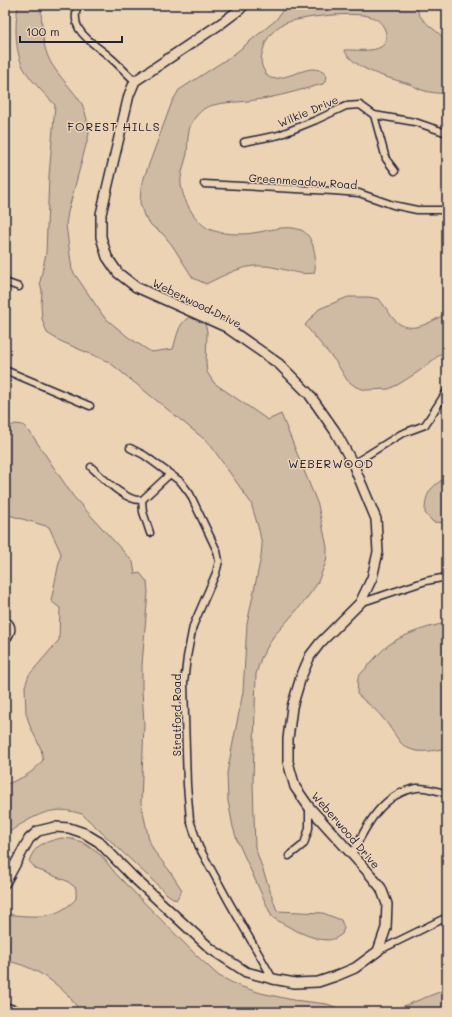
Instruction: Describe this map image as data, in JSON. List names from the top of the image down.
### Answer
{
  "streets": {
    "street": [
      "Wilkie Drive",
      "Greenmeadow Road",
      "Weberwood Drive",
      "Stratford Road"
    ]
  },
  "districts": ["FOREST HILLS", "WEBERWOOD"],
  "scale_bar": "100 m"
}
